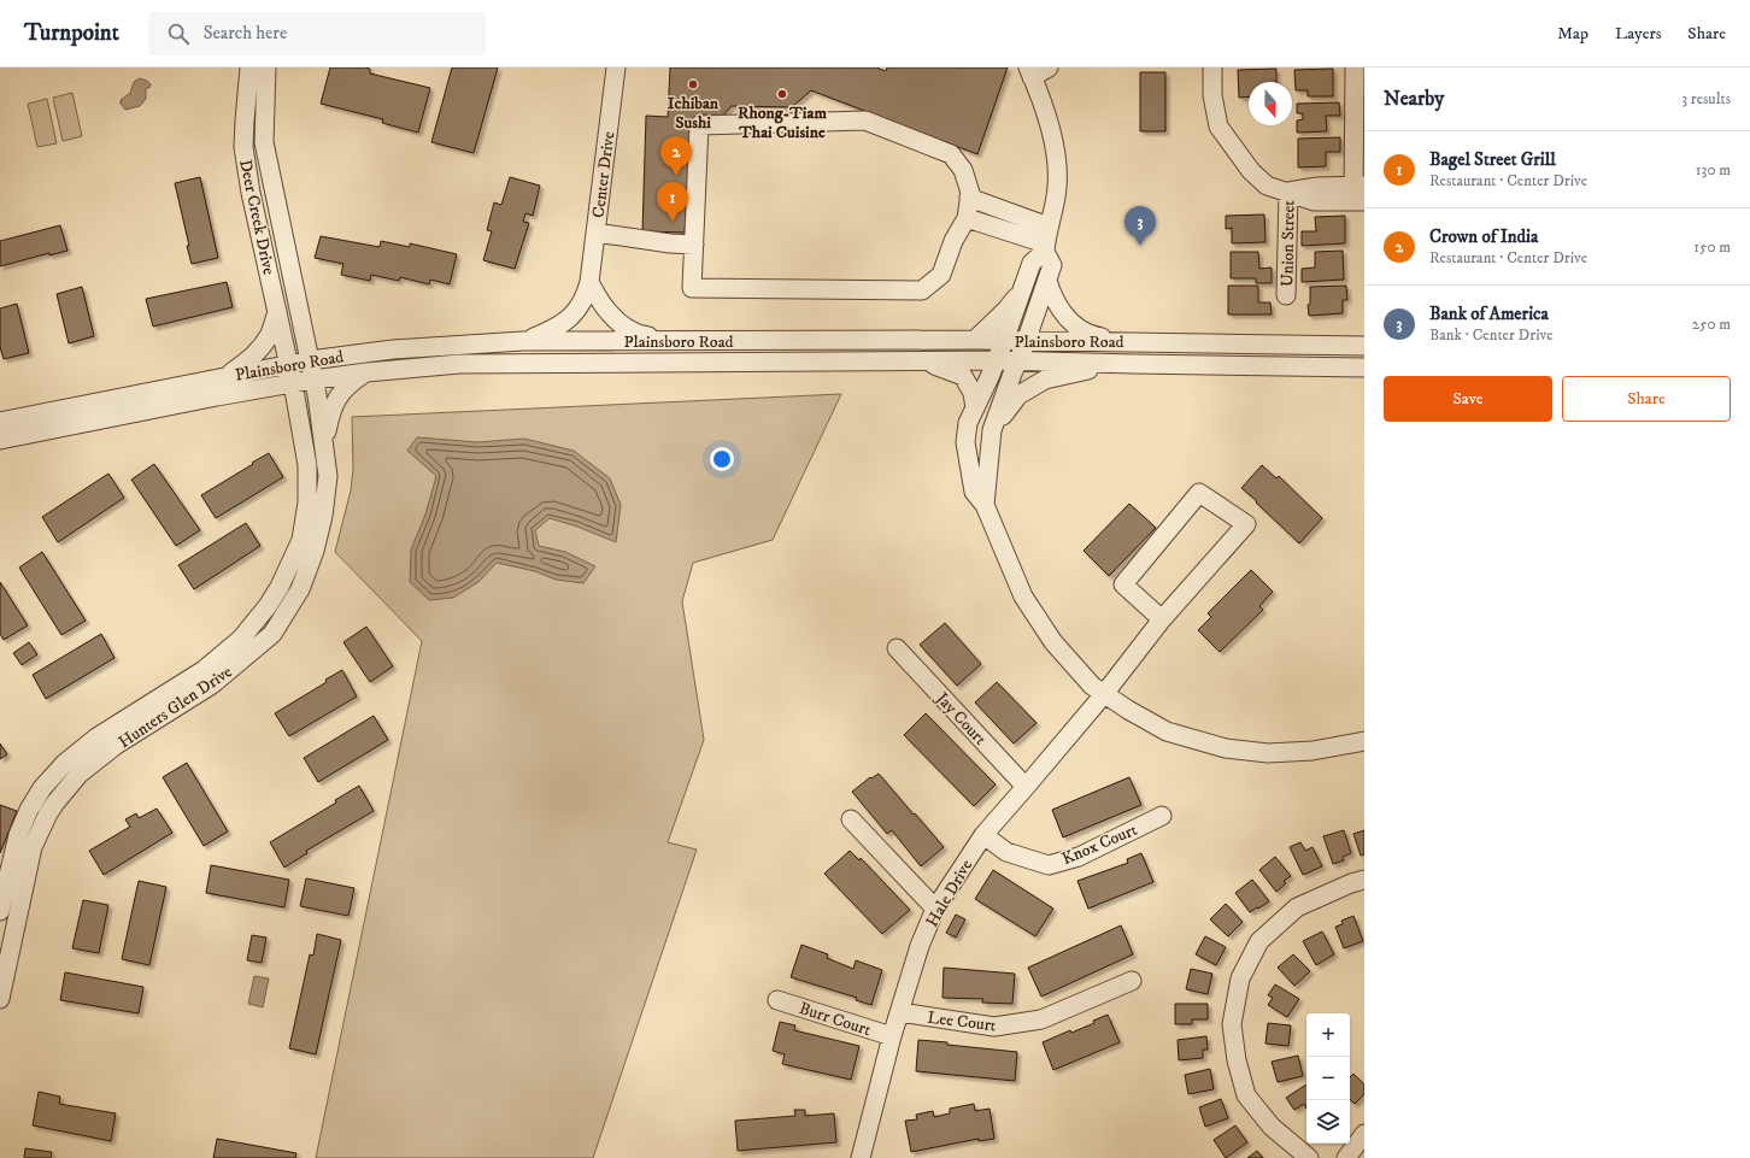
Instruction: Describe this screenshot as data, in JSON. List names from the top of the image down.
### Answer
{
  "streets": {
    "street": [
      "Center Drive",
      "Deer Creek Drive",
      "Union Street",
      "Plainsboro Road",
      "Hunters Glen Drive",
      "Jay Court",
      "Knox Court",
      "Hale Drive",
      "Burr Court",
      "Lee Court"
    ]
  },
  "crossings": [
    ["Center Drive", "Plainsboro Road"],
    ["Deer Creek Drive", "Plainsboro Road"],
    ["Deer Creek Drive", "Hunters Glen Drive"],
    ["Plainsboro Road", "Hunters Glen Drive"],
    ["Jay Court", "Hale Drive"],
    ["Knox Court", "Hale Drive"],
    ["Hale Drive", "Burr Court"],
    ["Hale Drive", "Lee Court"]
  ],
  "places": ["Ichiban Sushi", "Rhong-Tiam Thai Cuisine"],
  "north": "bottom",
  "page": {
    "header": "Turnpoint",
    "search": "Search here",
    "nav": ["Map", "Layers", "Share"],
    "heading": ["Nearby", "3 results"],
    "list": [
      {
        "mark": "1",
        "name": "Bagel Street Grill",
        "note": "Restaurant · Center Drive",
        "value": "130 m"
      },
      {
        "mark": "2",
        "name": "Crown of India",
        "note": "Restaurant · Center Drive",
        "value": "150 m"
      },
      {
        "mark": "3",
        "name": "Bank of America",
        "note": "Bank · Center Drive",
        "value": "250 m"
      }
    ],
    "pins": ["2", "1", "3"],
    "buttons": ["Save", "Share"],
    "map_buttons": ["+", "−"]
  }
}
